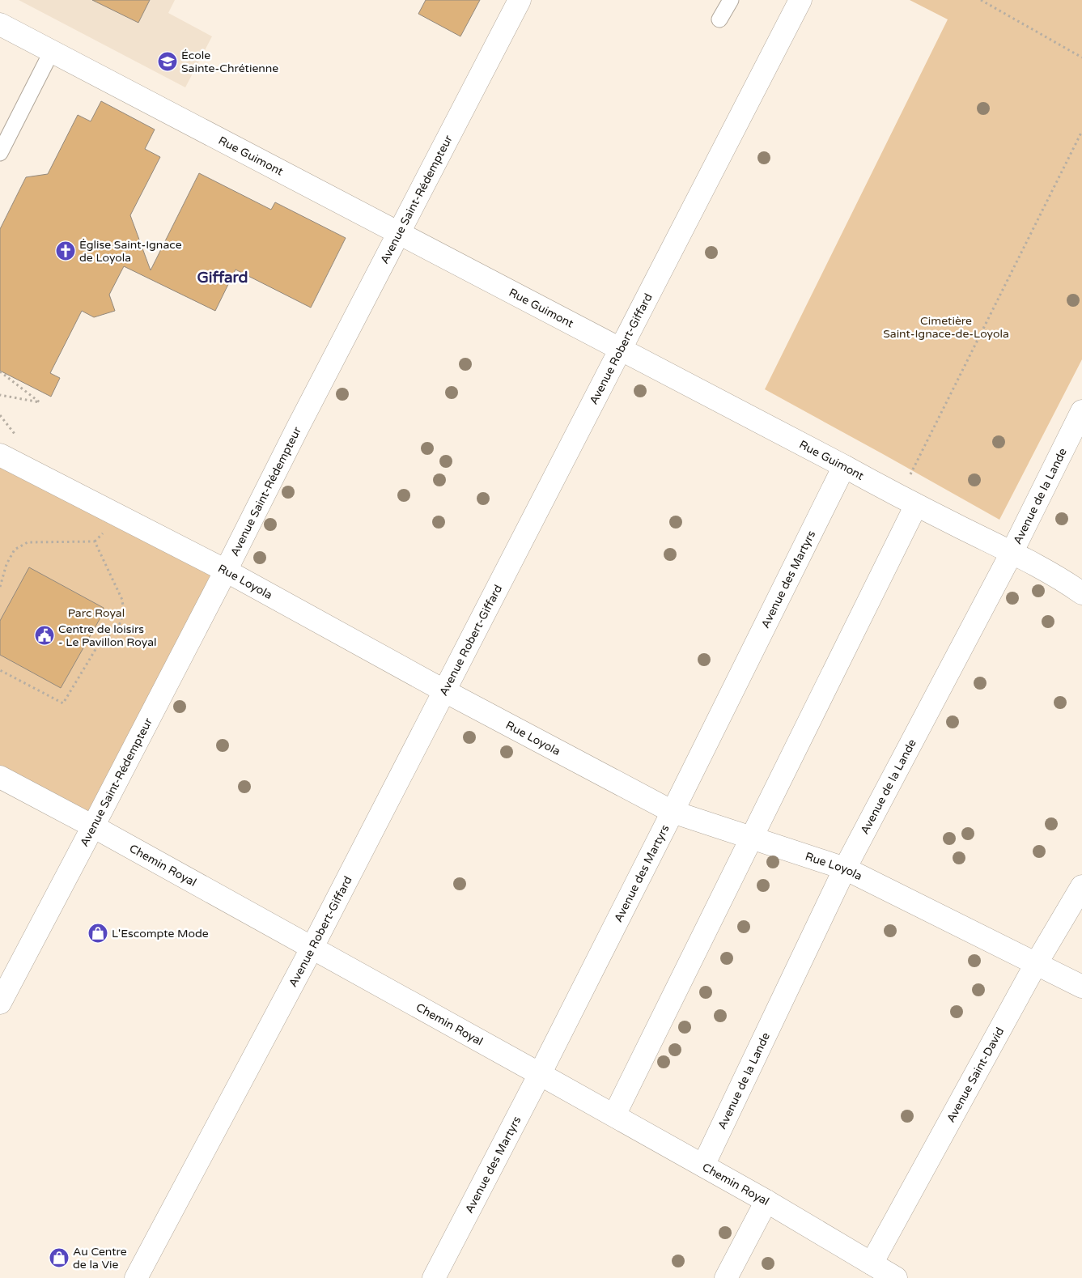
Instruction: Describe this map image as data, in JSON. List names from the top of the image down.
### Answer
{
  "streets": {
    "street": [
      "Rue Guimont",
      "Avenue Saint-Rédempteur",
      "Avenue Robert-Giffard",
      "Avenue de la Lande",
      "Avenue des Martyrs",
      "Rue Loyola",
      "Chemin Royal",
      "Avenue Saint-David"
    ]
  },
  "crossings": [
    ["Rue Guimont", "Avenue Saint-Rédempteur"],
    ["Rue Guimont", "Avenue Robert-Giffard"],
    ["Rue Guimont", "Avenue de la Lande"],
    ["Rue Guimont", "Avenue des Martyrs"],
    ["Avenue Saint-Rédempteur", "Rue Loyola"],
    ["Avenue Saint-Rédempteur", "Chemin Royal"],
    ["Avenue Robert-Giffard", "Rue Loyola"],
    ["Avenue Robert-Giffard", "Chemin Royal"],
    ["Avenue de la Lande", "Rue Loyola"],
    ["Avenue de la Lande", "Chemin Royal"],
    ["Avenue des Martyrs", "Rue Loyola"],
    ["Avenue des Martyrs", "Chemin Royal"],
    ["Rue Loyola", "Avenue Saint-David"],
    ["Chemin Royal", "Avenue Saint-David"]
  ],
  "districts": ["Giffard"],
  "parks": ["Cimetière Saint-Ignace-de-Loyola", "Parc Royal"],
  "places": {
    "school or university": ["École Sainte-Chrétienne"],
    "church": ["Église Saint-Ignace de Loyola"],
    "public building": ["Centre de loisirs - Le Pavillon Royal"],
    "shop": ["L'Escompte Mode", "Au Centre de la Vie"]
  }
}
